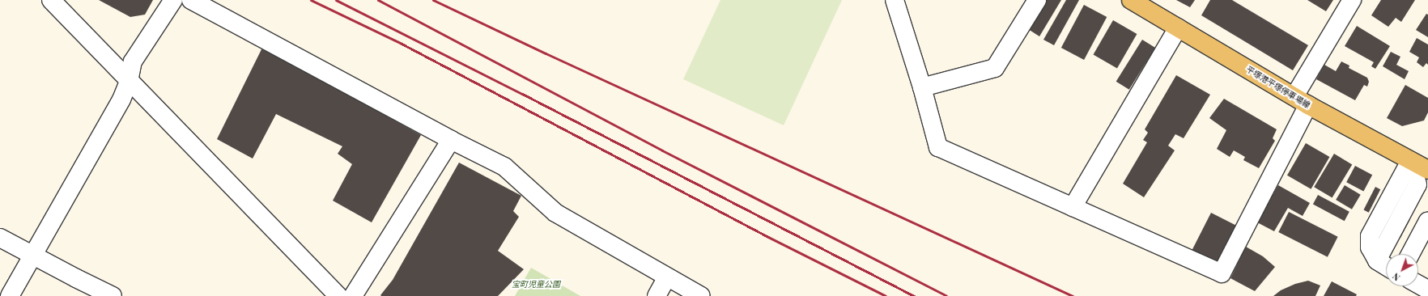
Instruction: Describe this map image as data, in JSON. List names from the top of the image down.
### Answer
{
  "streets": {
    "main road": ["平塚港平塚停車場線"]
  },
  "parks": ["宝町児童公園"],
  "north": "bottom left"
}
